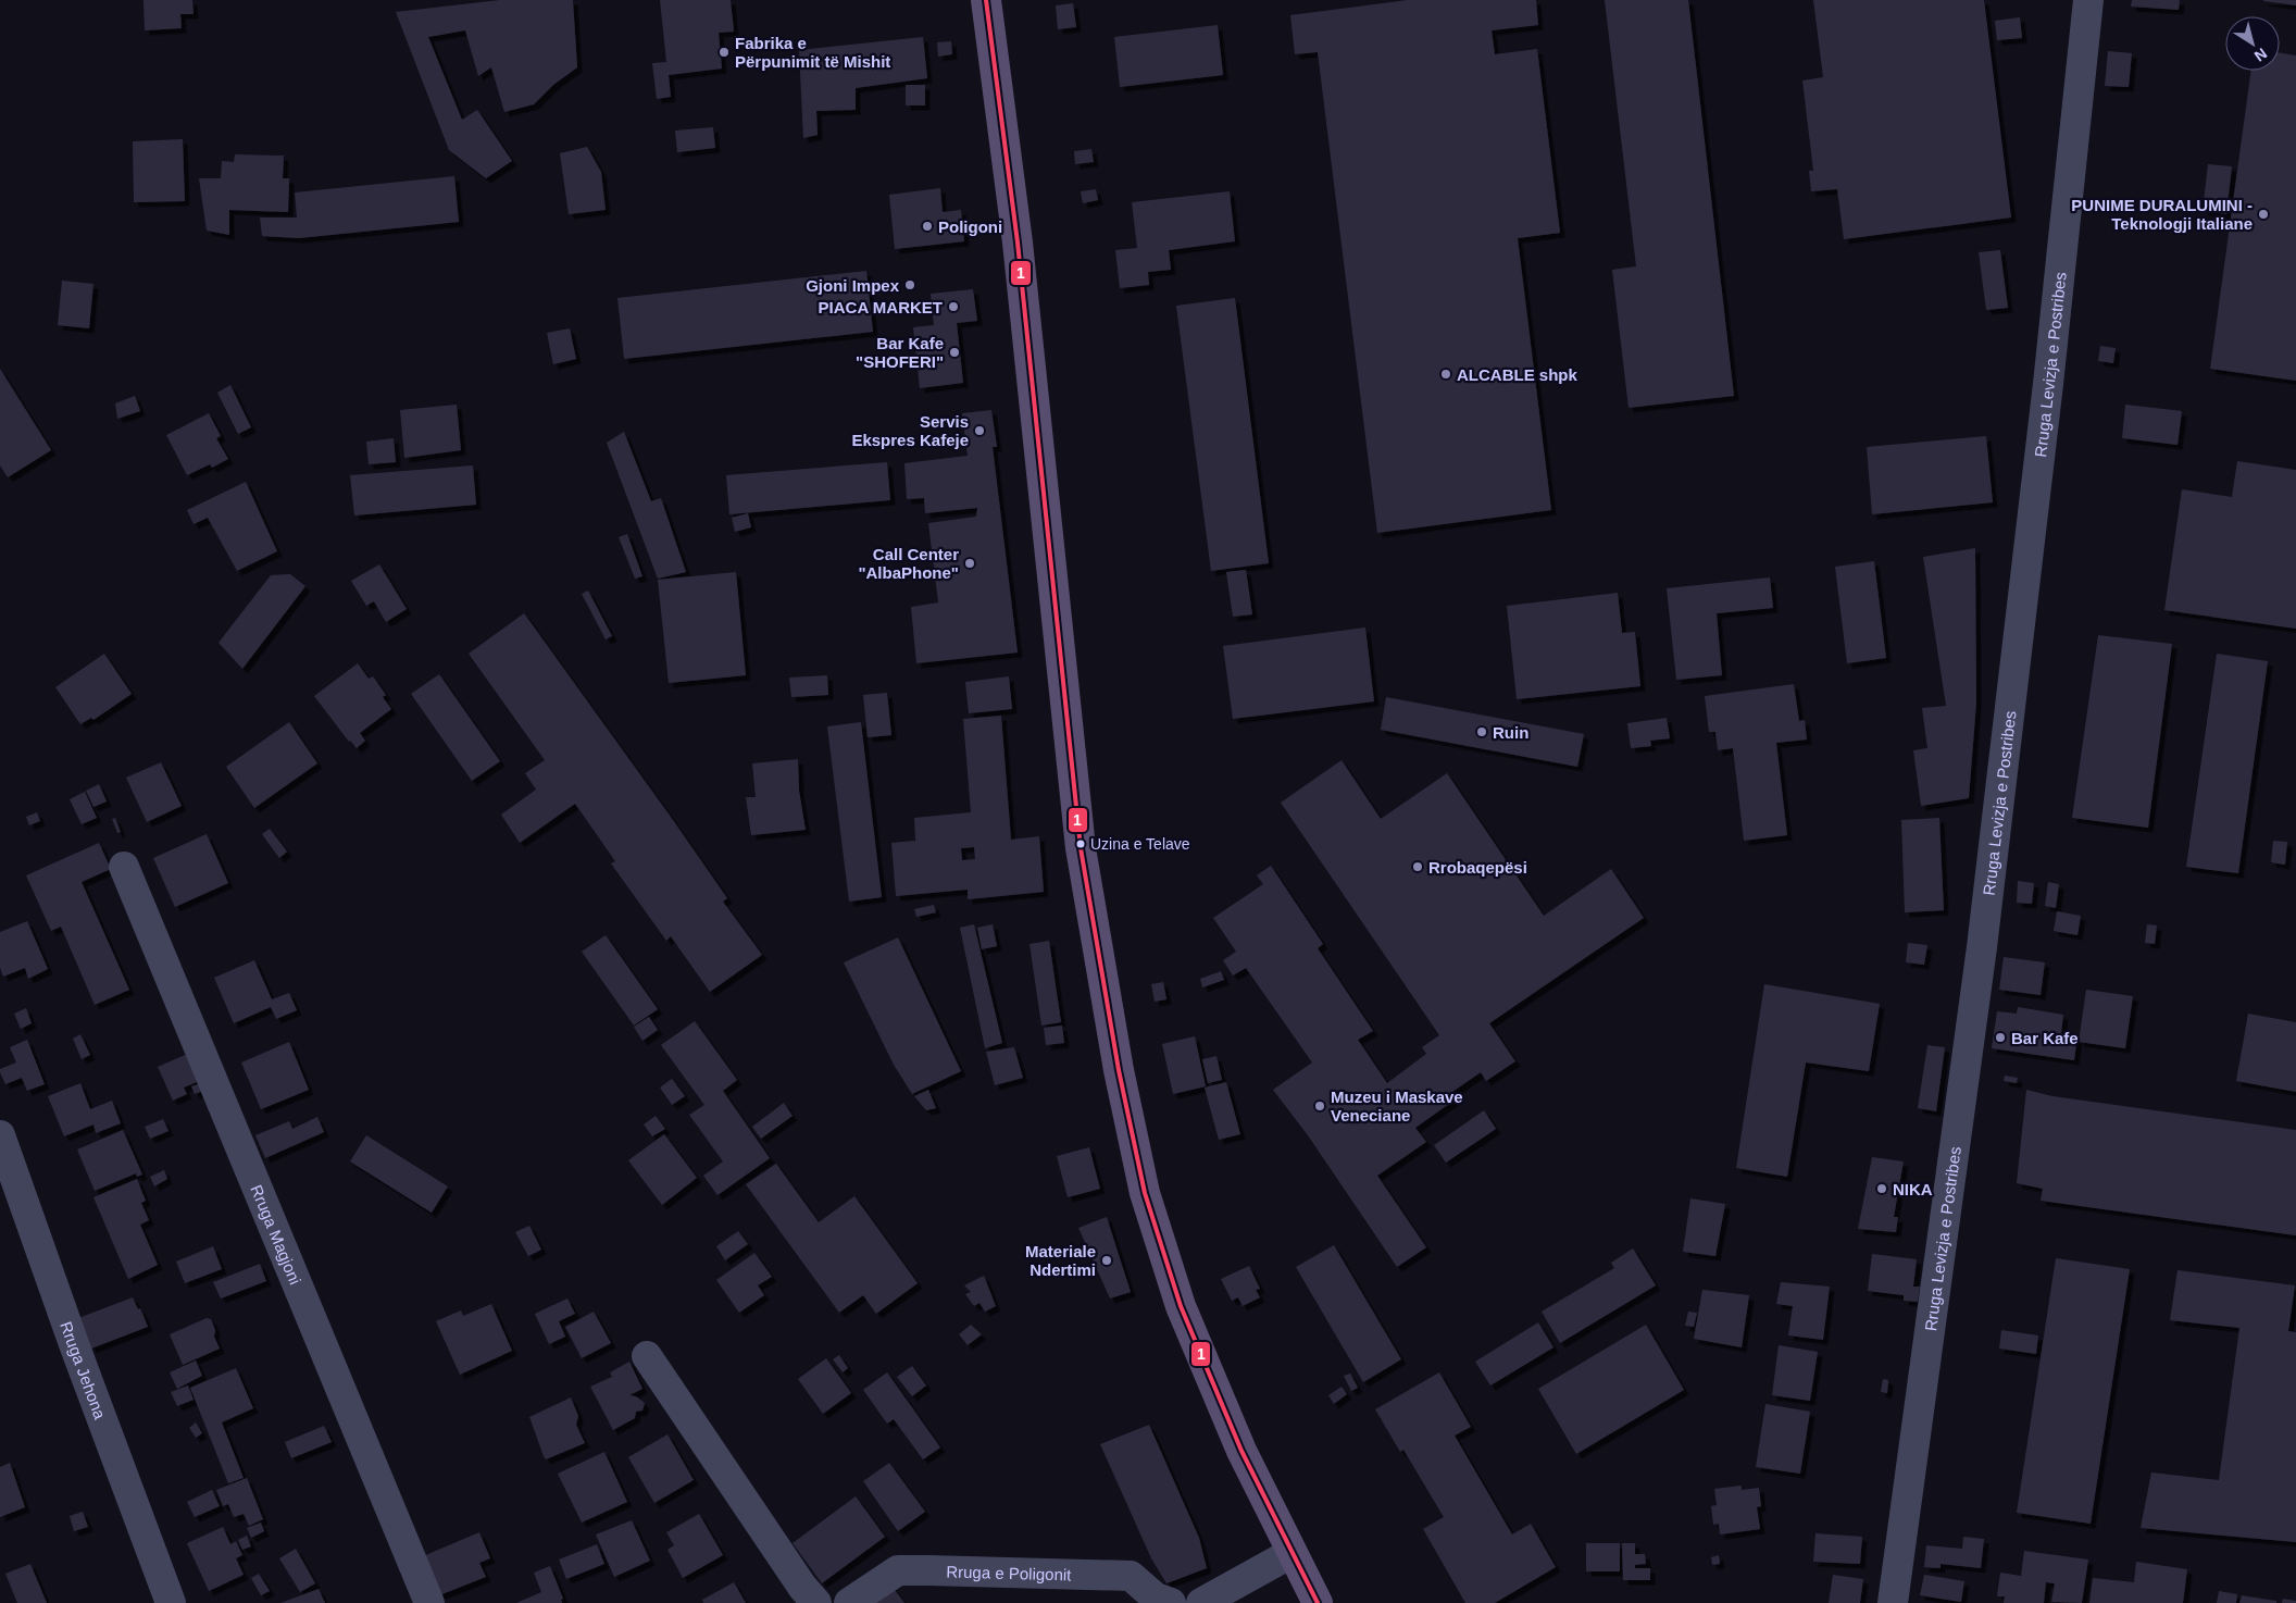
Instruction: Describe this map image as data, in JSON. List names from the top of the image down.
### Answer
{
  "streets": {
    "street": [
      "Rruga Levizja e Postribes",
      "Rruga Magjoni",
      "Rruga Jehona",
      "Rruga e Poligonit"
    ]
  },
  "places": [
    "Fabrika e Përpunimit të Mishit",
    "PUNIME DURALUMINI - Teknologji Italiane",
    "Poligoni",
    "Gjoni Impex",
    "PIACA MARKET",
    "Bar Kafe \"SHOFERI\"",
    "ALCABLE shpk",
    "Servis Ekspres Kafeje",
    "Call Center \"AlbaPhone\"",
    "Ruin",
    "Uzina e Telave",
    "Rrobaqepësi",
    "Bar Kafe",
    "Muzeu i Maskave Veneciane",
    "NIKA",
    "Materiale Ndertimi"
  ],
  "lines": ["transit line 1"],
  "north": "bottom right"
}
